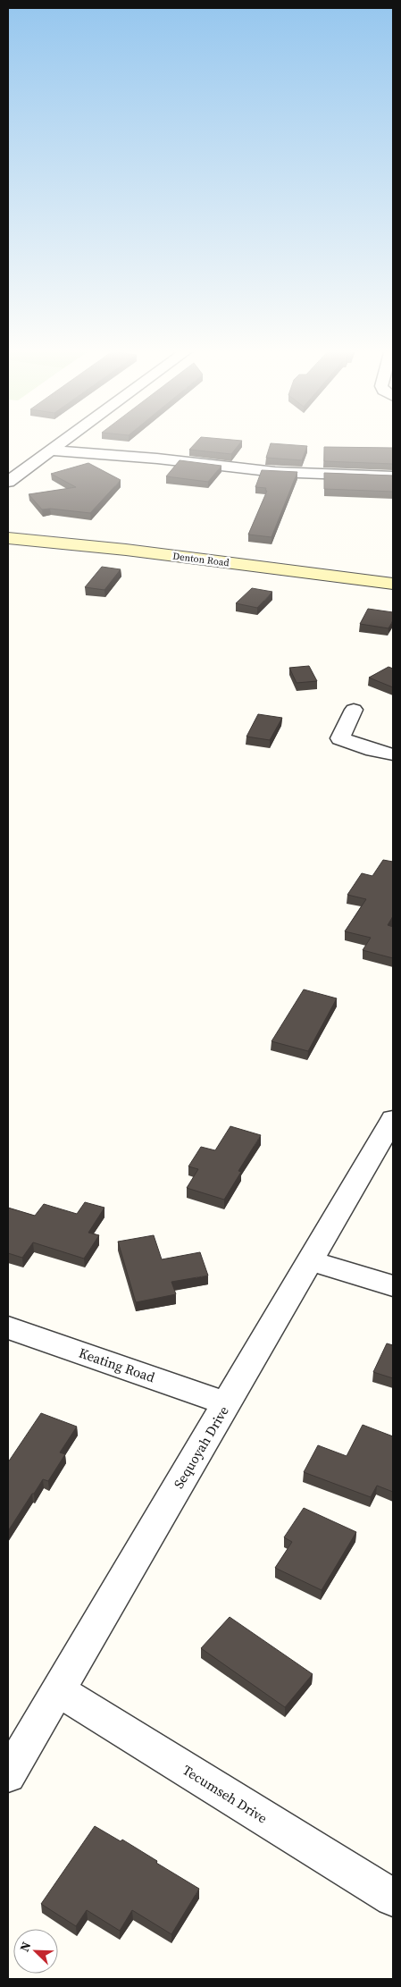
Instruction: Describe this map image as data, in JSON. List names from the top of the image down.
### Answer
{
  "streets": {
    "street": [
      "Denton Road",
      "Keating Road",
      "Sequoyah Drive",
      "Tecumseh Drive"
    ]
  },
  "crossings": [
    ["Keating Road", "Sequoyah Drive"],
    ["Sequoyah Drive", "Tecumseh Drive"]
  ],
  "north": "top left"
}
